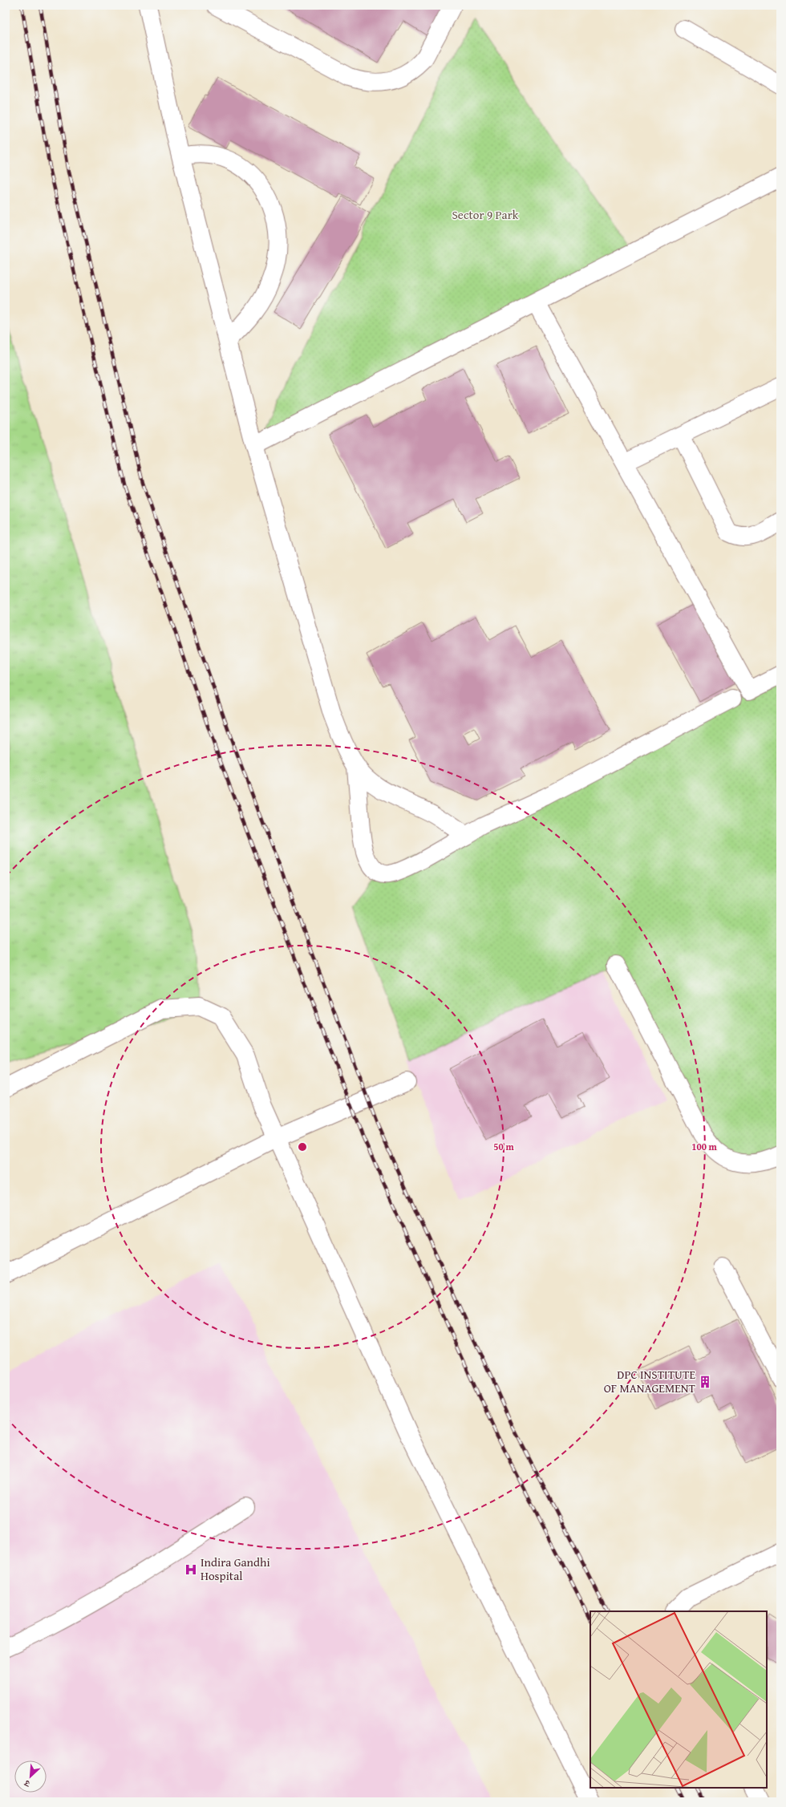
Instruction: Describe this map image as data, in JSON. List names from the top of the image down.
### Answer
{
  "parks": ["Sector 9 Park"],
  "places": {
    "building": ["DPC INSTITUTE OF MANAGEMENT"],
    "hospital": ["Indira Gandhi Hospital"]
  },
  "north": "bottom left",
  "rings": ["50 m", "100 m"]
}
